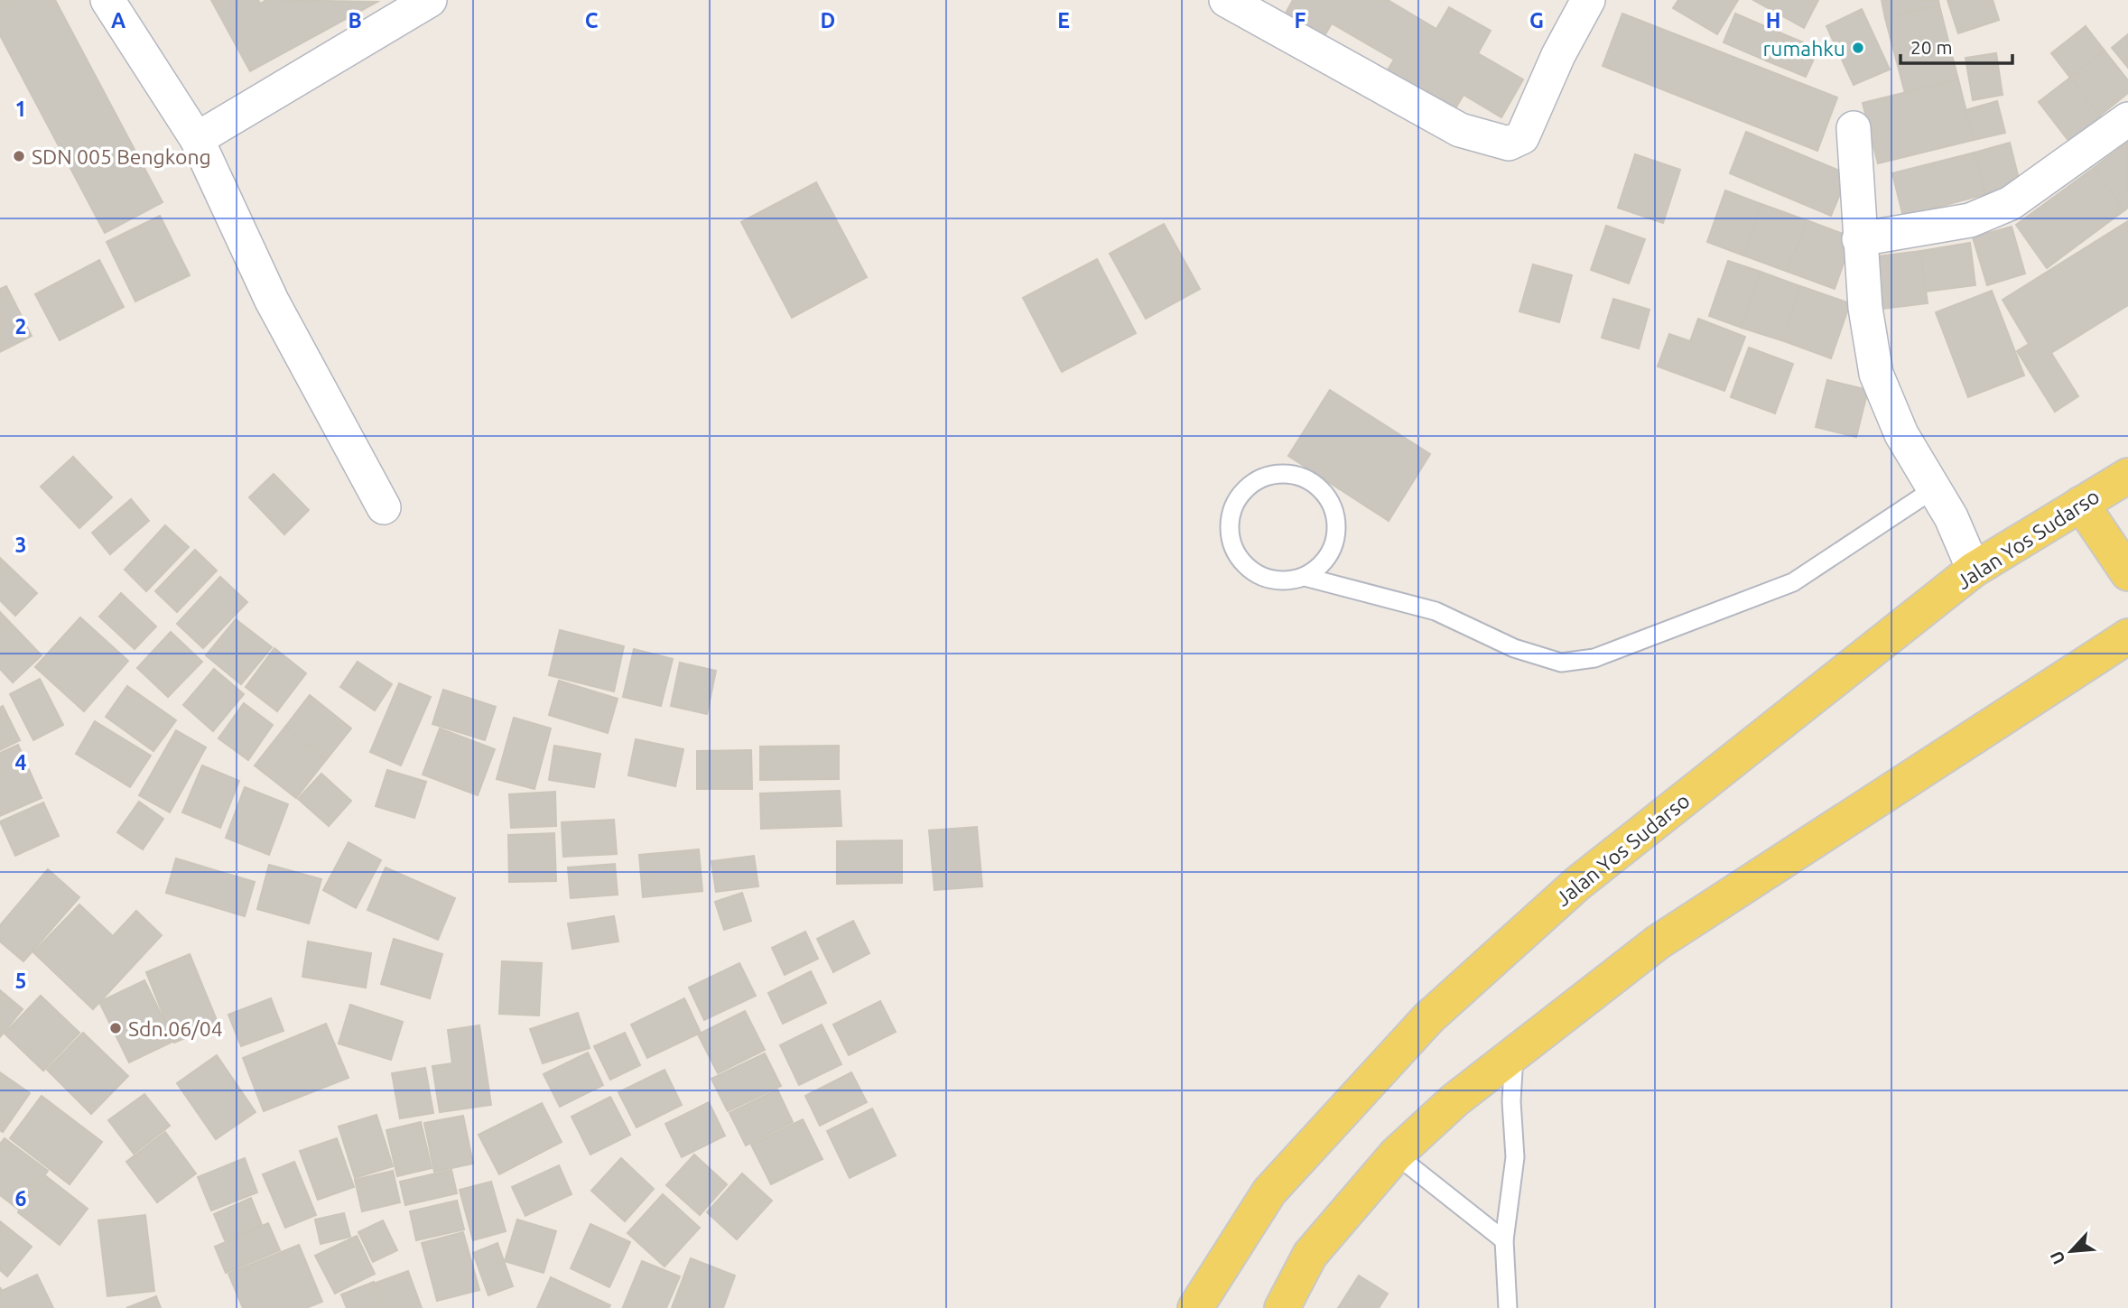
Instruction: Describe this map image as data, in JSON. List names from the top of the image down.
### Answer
{
  "streets": {
    "main road": ["Jalan Yos Sudarso"]
  },
  "places": ["rumahku", "SDN 005 Bengkong", "Sdn.06/04"],
  "scale_bar": "20 m",
  "north": "bottom left",
  "grid": {
    "columns": [
      "A",
      "B",
      "C",
      "D",
      "E",
      "F",
      "G",
      "H"
    ],
    "rows": [
      "1",
      "2",
      "3",
      "4",
      "5",
      "6"
    ]
  }
}
